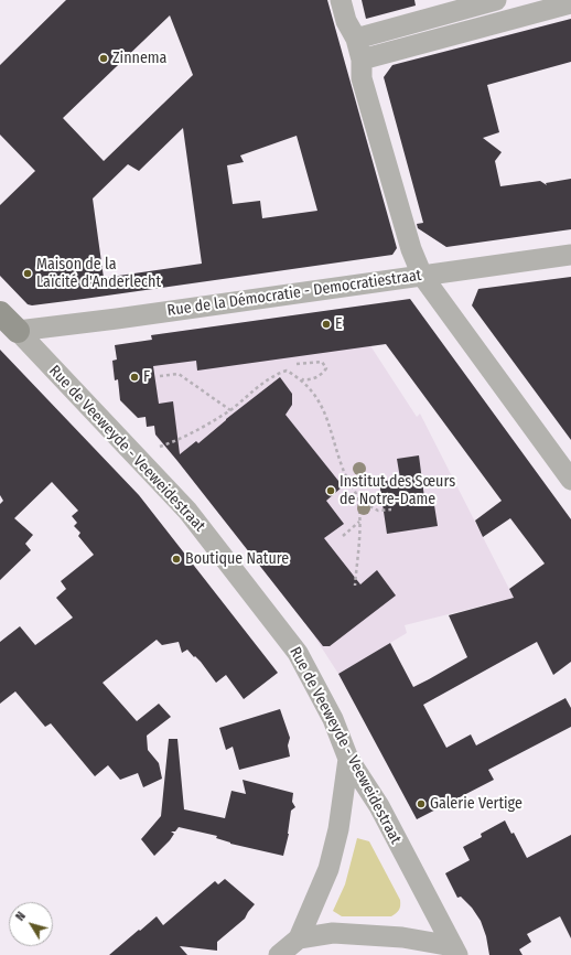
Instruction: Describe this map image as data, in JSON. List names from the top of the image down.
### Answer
{
  "streets": {
    "street": ["Rue de la Démocratie - Democratiestraat", "Rue de Veeweyde - Veeweidestraat"]
  },
  "crossings": [
    ["Rue de la Démocratie - Democratiestraat", "Rue de Veeweyde - Veeweidestraat"]
  ],
  "places": [
    "Zinnema",
    "Maison de la Laïcité d'Anderlecht",
    "E",
    "F",
    "Institut des Sœurs de Notre-Dame",
    "Boutique Nature",
    "Galerie Vertige"
  ],
  "north": "top left"
}
